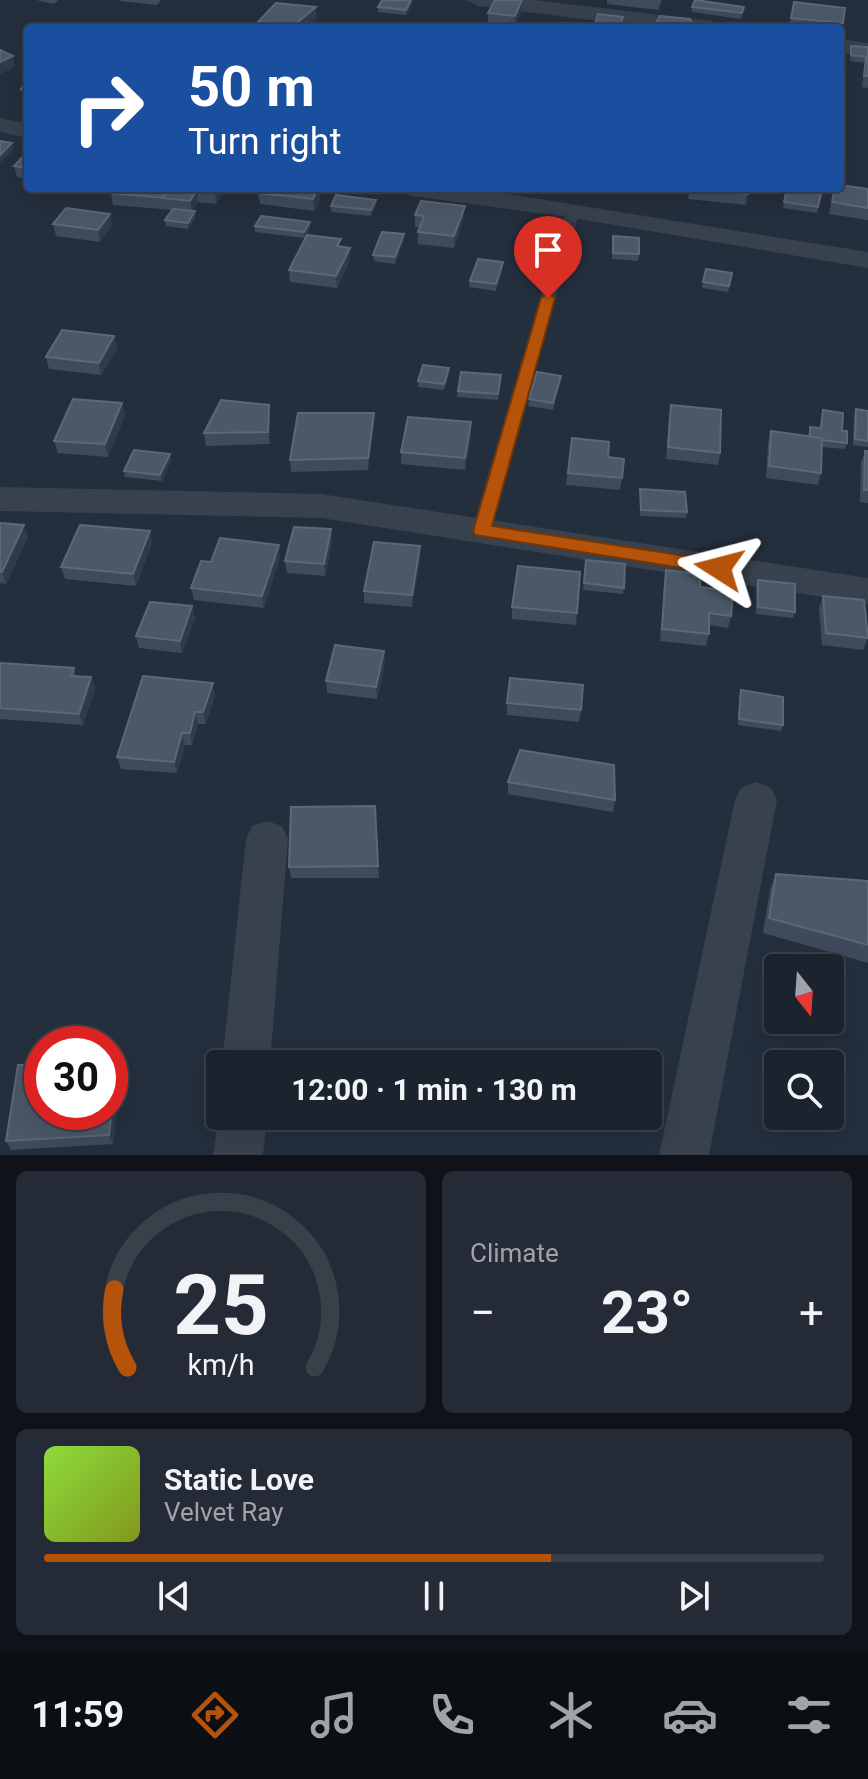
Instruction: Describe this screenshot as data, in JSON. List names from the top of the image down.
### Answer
{
  "north": "bottom",
  "page": {
    "turn": ["50 m", "Turn right"],
    "limit": "30",
    "trip": "12:00 · 1 min · 130 m",
    "tile": "Climate",
    "heat": ["−", "23°", "+"],
    "song": ["Static Love", "Velvet Ray"],
    "tabs": "11:59",
    "gauge": ["25", "km/h"]
  }
}
